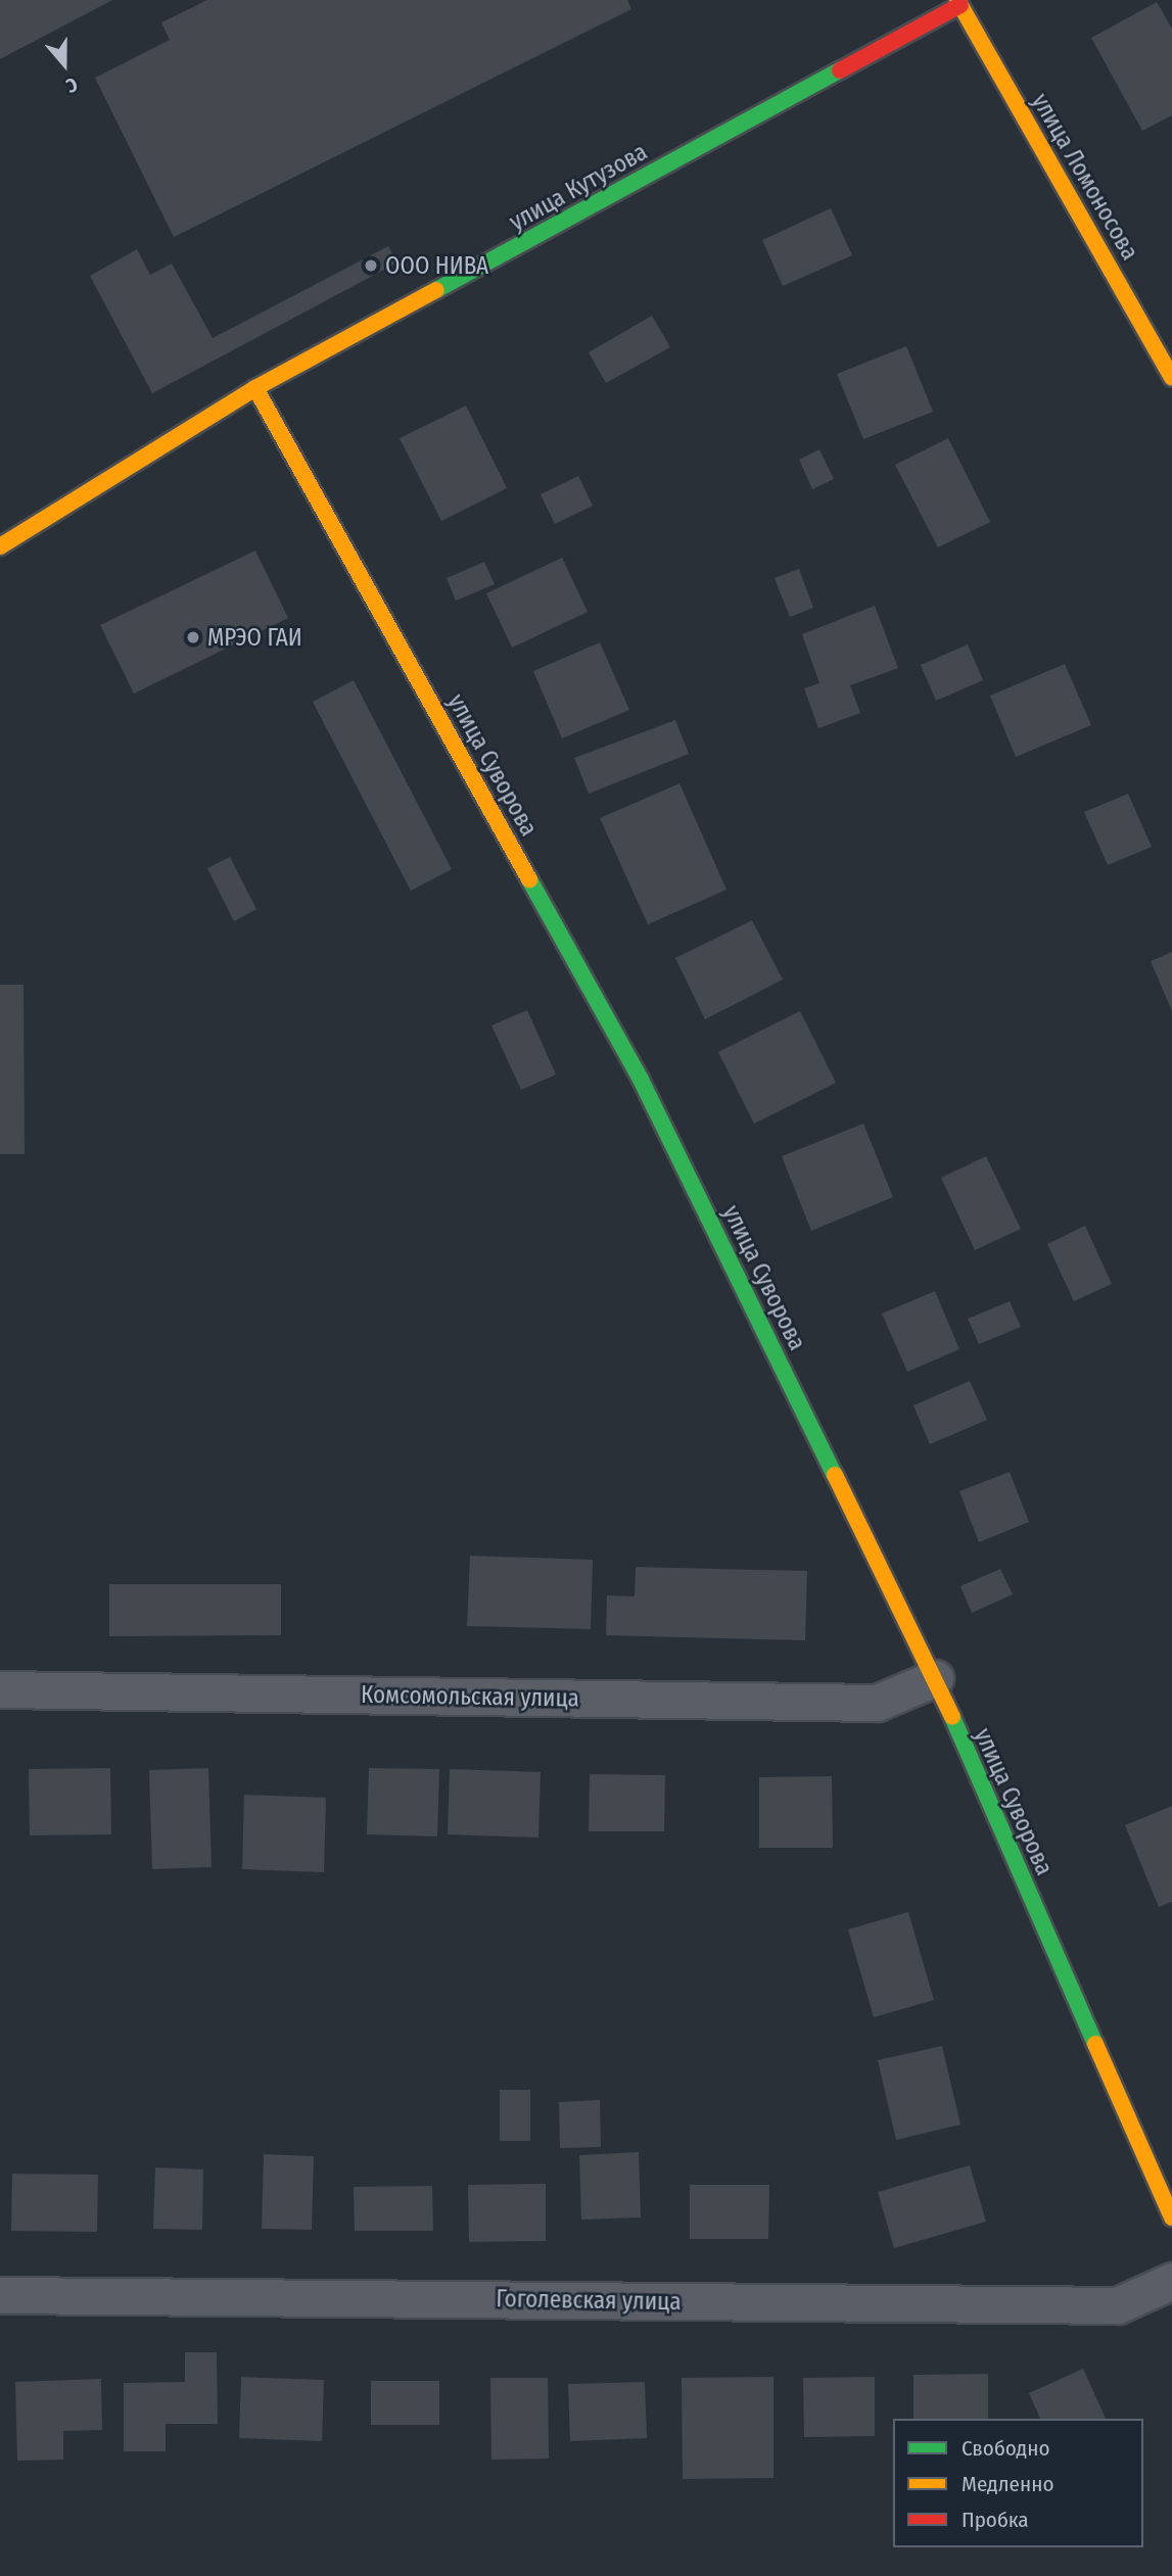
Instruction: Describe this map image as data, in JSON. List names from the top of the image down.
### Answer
{
  "streets": {
    "street": [
      "улица Ломоносова",
      "улица Кутузова",
      "улица Суворова",
      "Комсомольская улица",
      "Гоголевская улица"
    ]
  },
  "crossings": [
    ["улица Ломоносова", "улица Кутузова"],
    ["улица Кутузова", "улица Суворова"],
    ["улица Суворова", "Комсомольская улица"]
  ],
  "places": ["ООО НИВА", "МРЭО ГАИ"],
  "legend": ["Свободно", "Медленно", "Пробка"],
  "north": "bottom"
}
